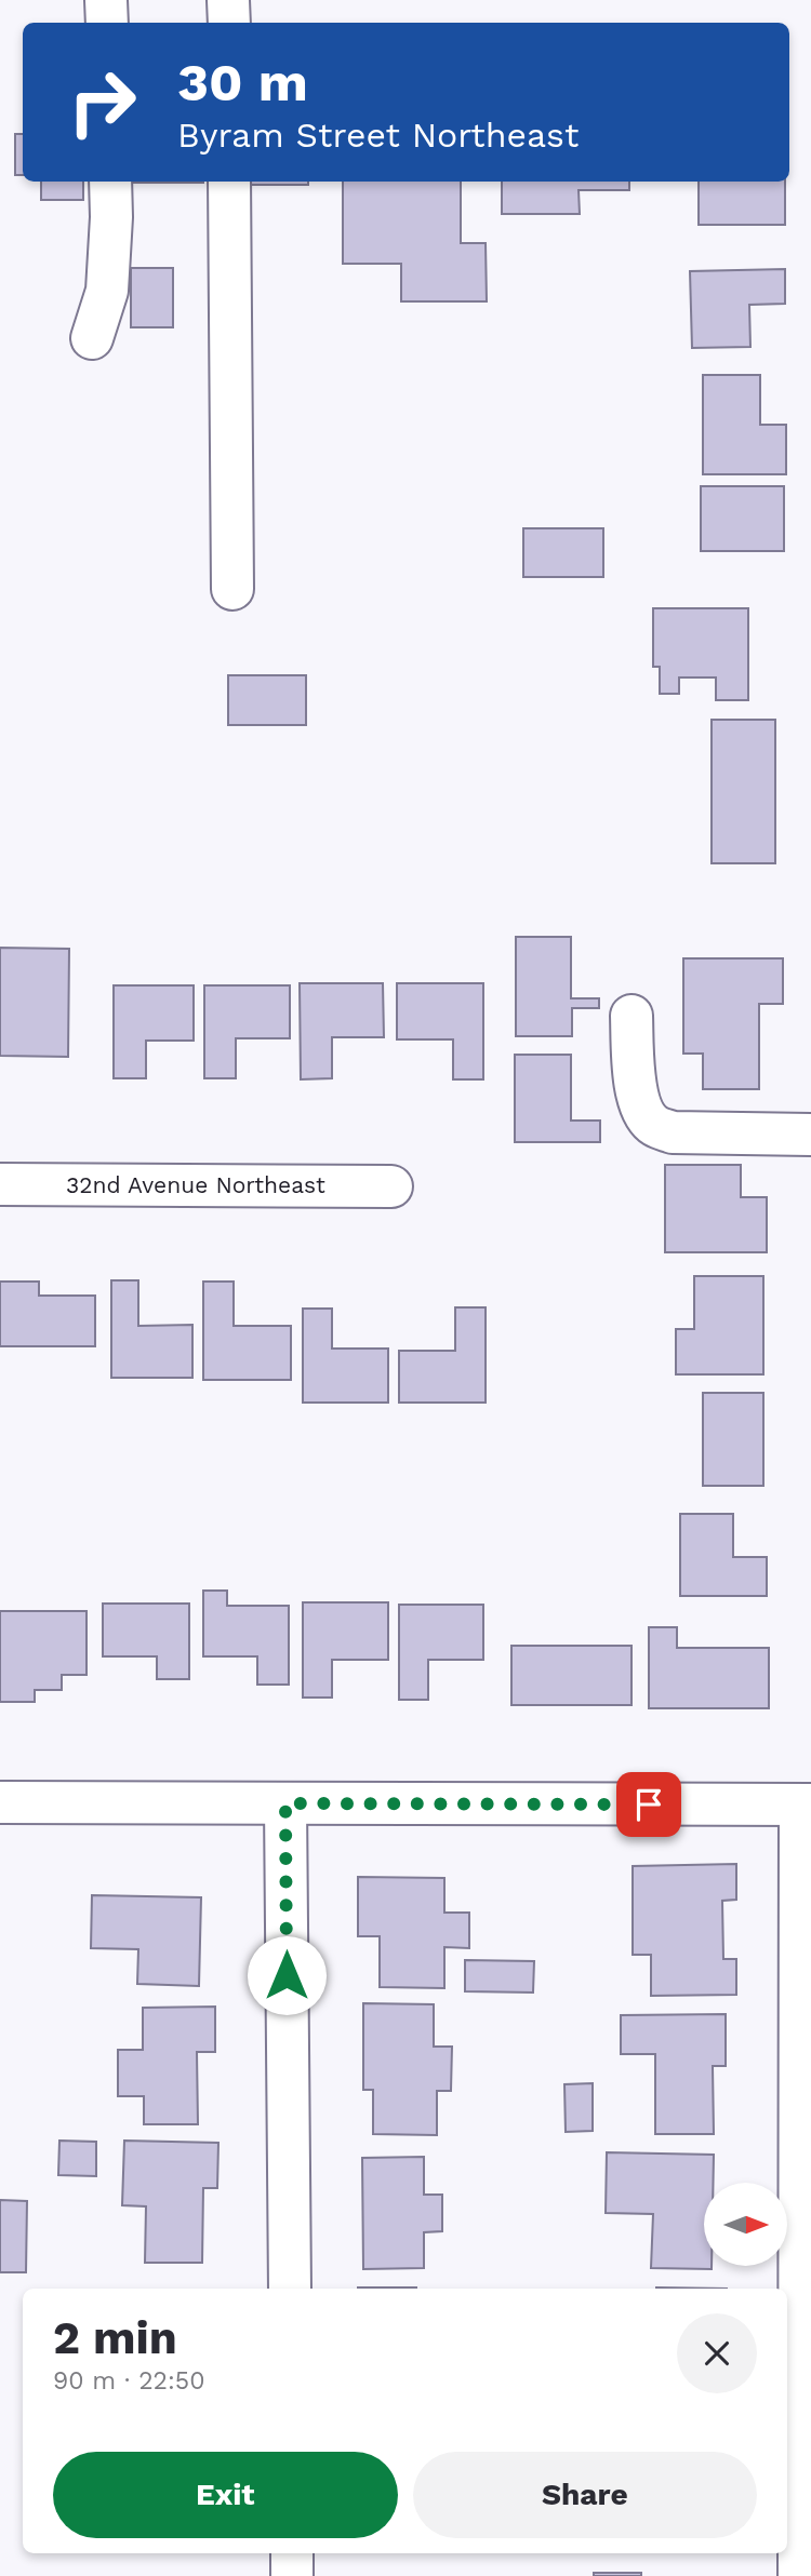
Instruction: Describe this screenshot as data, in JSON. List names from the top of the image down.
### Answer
{
  "streets": {
    "street": ["32nd Avenue Northeast"]
  },
  "north": "right",
  "page": {
    "turn": ["30 m", "Byram Street Northeast"],
    "heading": ["2 min", "90 m · 22:50"],
    "buttons": ["Exit", "Share"]
  }
}
